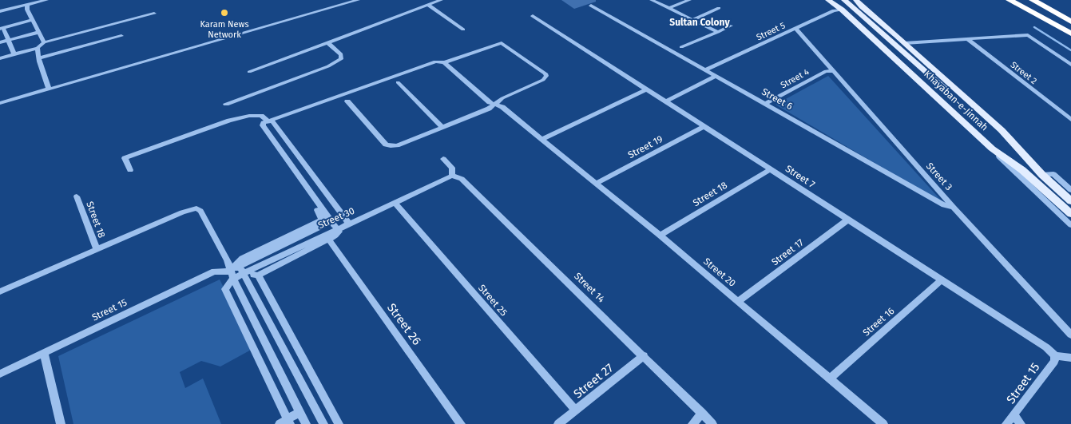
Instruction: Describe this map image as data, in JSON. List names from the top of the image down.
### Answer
{
  "streets": {
    "main road": ["Khayaban-e-Jinnah"],
    "street": [
      "Street 5",
      "Street 2",
      "Street 4",
      "Street 6",
      "Street 19",
      "Street 7",
      "Street 3",
      "Street 18",
      "Street 30",
      "Street 17",
      "Street 20",
      "Street 14",
      "Street 25",
      "Street 15",
      "Street 16",
      "Street 26",
      "Street 27"
    ]
  },
  "crossings": [
    ["Street 5", "Street 6"],
    ["Street 5", "Khayaban-e-Jinnah"],
    ["Street 5", "Street 3"],
    ["Street 4", "Street 6"],
    ["Street 4", "Street 3"],
    ["Street 6", "Street 3"],
    ["Street 19", "Street 7"],
    ["Street 19", "Street 20"],
    ["Street 7", "Street 18"],
    ["Street 7", "Street 17"],
    ["Street 7", "Street 15"],
    ["Street 7", "Street 16"],
    ["Street 18", "Street 20"],
    ["Street 30", "Street 14"],
    ["Street 30", "Street 25"],
    ["Street 30", "Street 15"],
    ["Street 17", "Street 20"],
    ["Street 20", "Street 16"],
    ["Street 14", "Street 27"],
    ["Street 25", "Street 27"]
  ],
  "districts": ["Sultan Colony"],
  "places": ["Karam News Network"]
}
